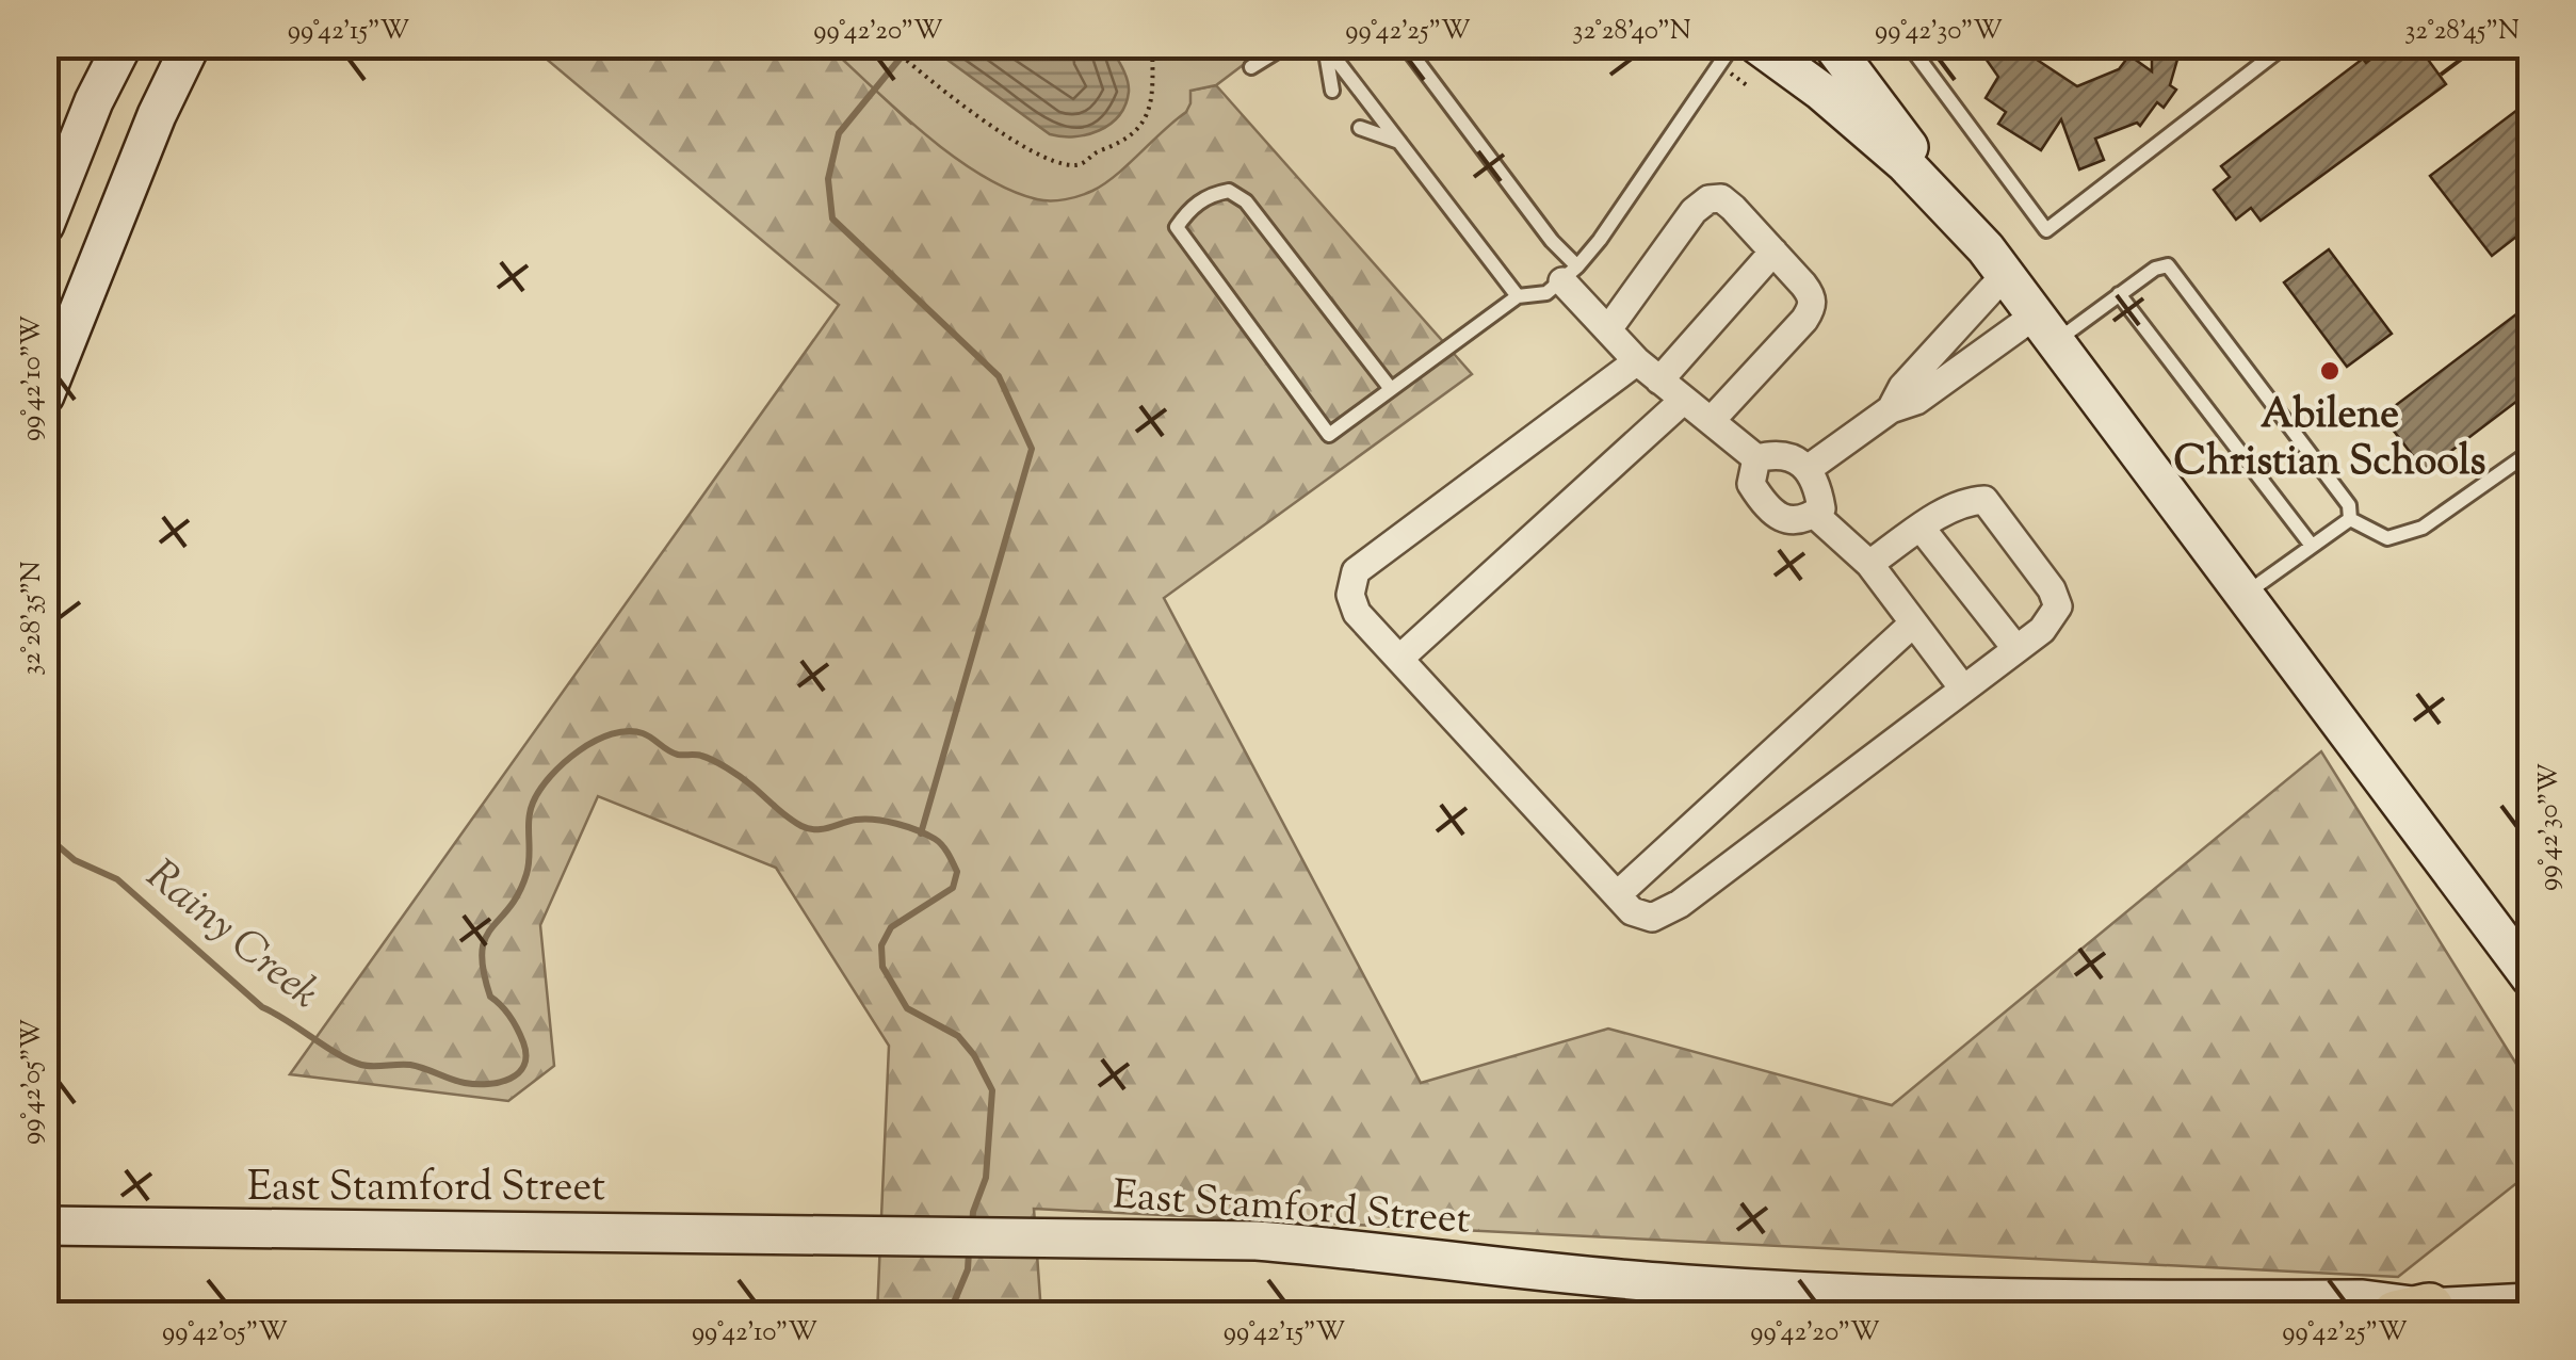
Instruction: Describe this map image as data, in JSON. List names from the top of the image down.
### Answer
{
  "streets": {
    "main road": ["East Stamford Street"]
  },
  "water": ["Rainy Creek"],
  "places": ["Abilene Christian Schools"],
  "coordinates": [
    "99°42'15\"W",
    "99°42'20\"W",
    "99°42'25\"W",
    "32°28'40\"N",
    "99°42'30\"W",
    "32°28'45\"N",
    "99°42'10\"W",
    "32°28'35\"N",
    "99°42'05\"W"
  ]
}
